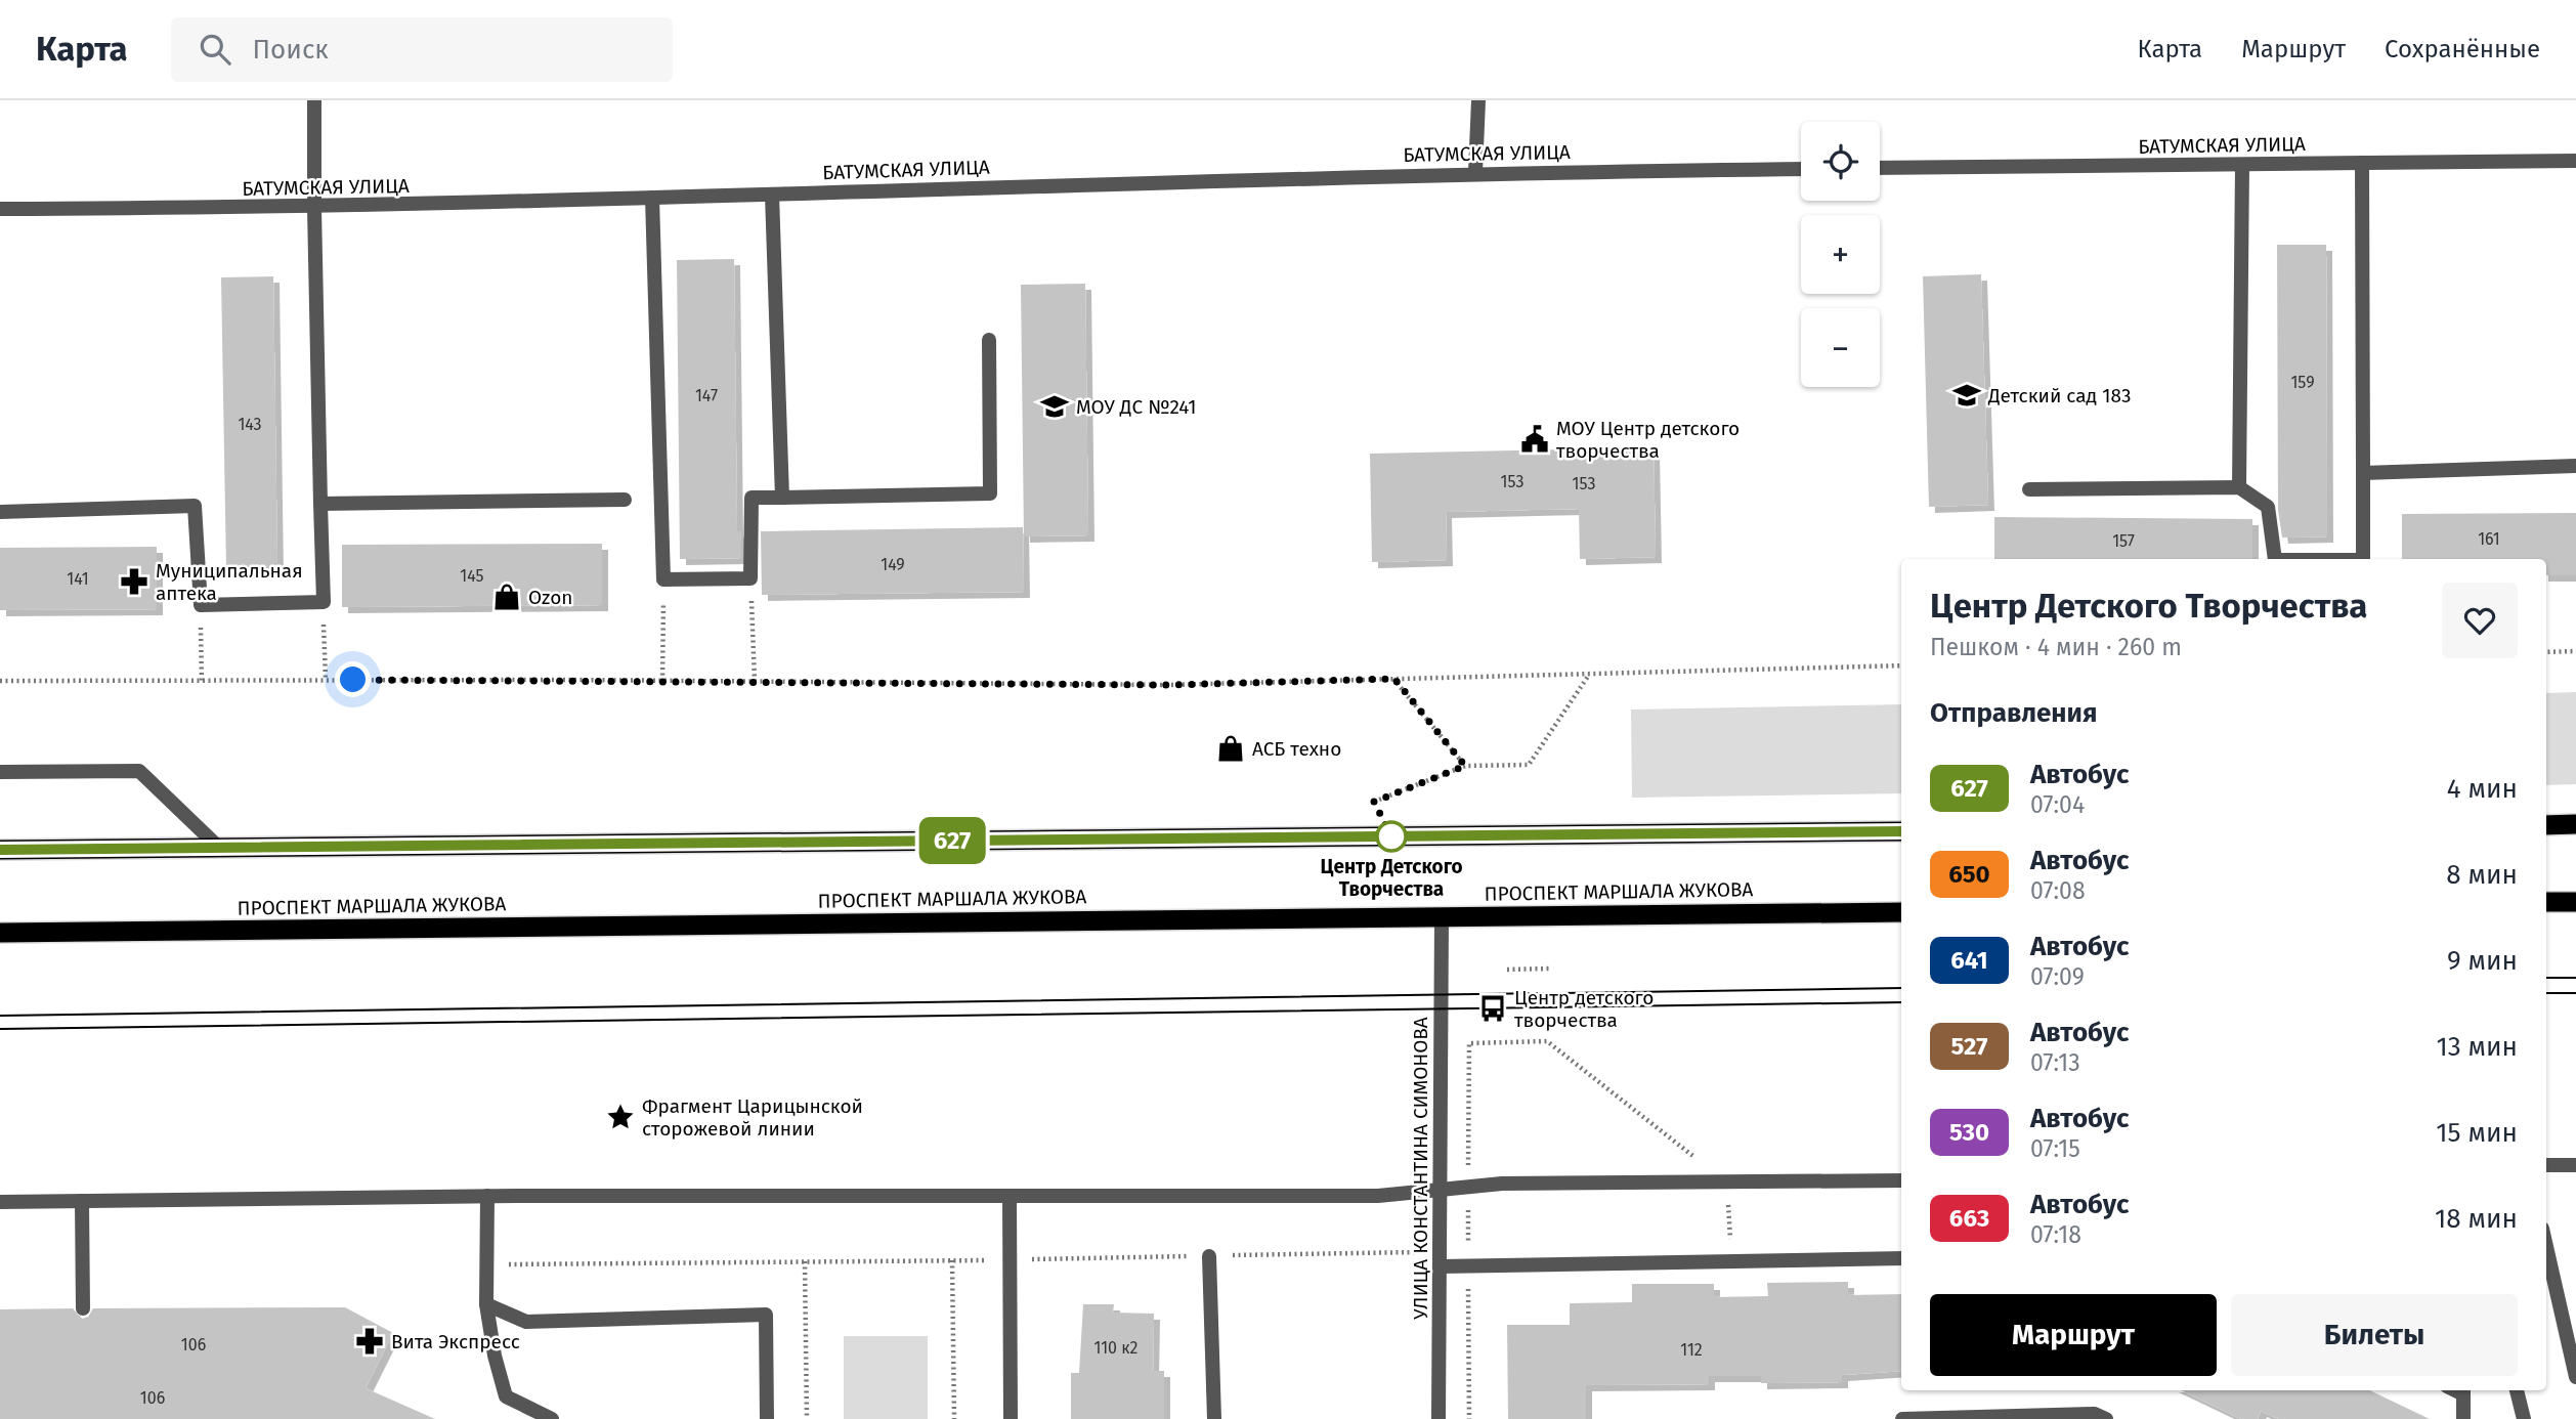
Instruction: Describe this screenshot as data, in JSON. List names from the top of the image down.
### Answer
{
  "streets": {
    "highway": ["ПРОСПЕКТ МАРШАЛА ЖУКОВА"],
    "street": ["БАТУМСКАЯ УЛИЦА", "УЛИЦА КОНСТАНТИНА СИМОНОВА"]
  },
  "crossings": [
    ["ПРОСПЕКТ МАРШАЛА ЖУКОВА", "УЛИЦА КОНСТАНТИНА СИМОНОВА"]
  ],
  "places": {
    "school or university": ["Детский сад 183", "МОУ ДС №241"],
    "public building": ["МОУ Центр детского творчества"],
    "pharmacy": ["Муниципальная аптека", "Вита Экспресс"],
    "shop": ["Ozon", "АСБ техно"],
    "other": ["Центр Детского Творчества"],
    "bus stop": ["Центр детского творчества"],
    "place": ["Фрагмент Царицынской сторожевой линии"]
  },
  "lines": ["bus line 627"],
  "house_numbers": [
    "159",
    "147",
    "143",
    "153",
    "153",
    "161",
    "157",
    "149",
    "145",
    "141",
    "106",
    "110 к2",
    "112",
    "106"
  ],
  "page": {
    "header": "Карта",
    "search": "Поиск",
    "nav": ["Карта", "Маршрут", "Сохранённые"],
    "on_map": "627",
    "map_buttons": ["+", "−"],
    "heading": [
      ["Центр Детского Творчества", "Пешком · 4 мин · 260 m"],
      "Отправления"
    ],
    "list": [
      {
        "mark": "627",
        "name": "Автобус",
        "note": "07:04",
        "value": "4 мин"
      },
      {
        "mark": "650",
        "name": "Автобус",
        "note": "07:08",
        "value": "8 мин"
      },
      {
        "mark": "641",
        "name": "Автобус",
        "note": "07:09",
        "value": "9 мин"
      },
      {
        "mark": "527",
        "name": "Автобус",
        "note": "07:13",
        "value": "13 мин"
      },
      {
        "mark": "530",
        "name": "Автобус",
        "note": "07:15",
        "value": "15 мин"
      },
      {
        "mark": "663",
        "name": "Автобус",
        "note": "07:18",
        "value": "18 мин"
      }
    ],
    "buttons": ["Маршрут", "Билеты"]
  }
}
